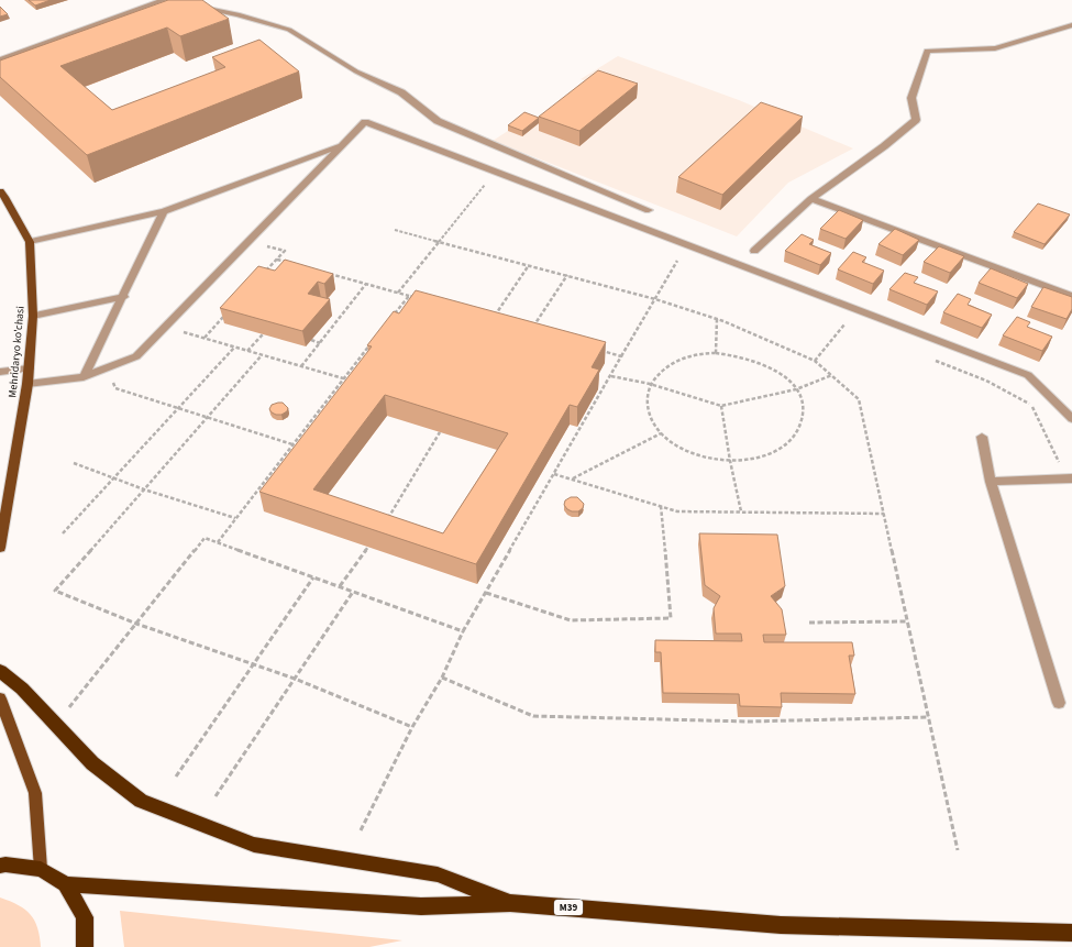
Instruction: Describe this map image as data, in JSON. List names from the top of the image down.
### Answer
{
  "streets": {
    "highway": ["M39"],
    "main road": ["Мehridaryo ko'chasi"]
  }
}
